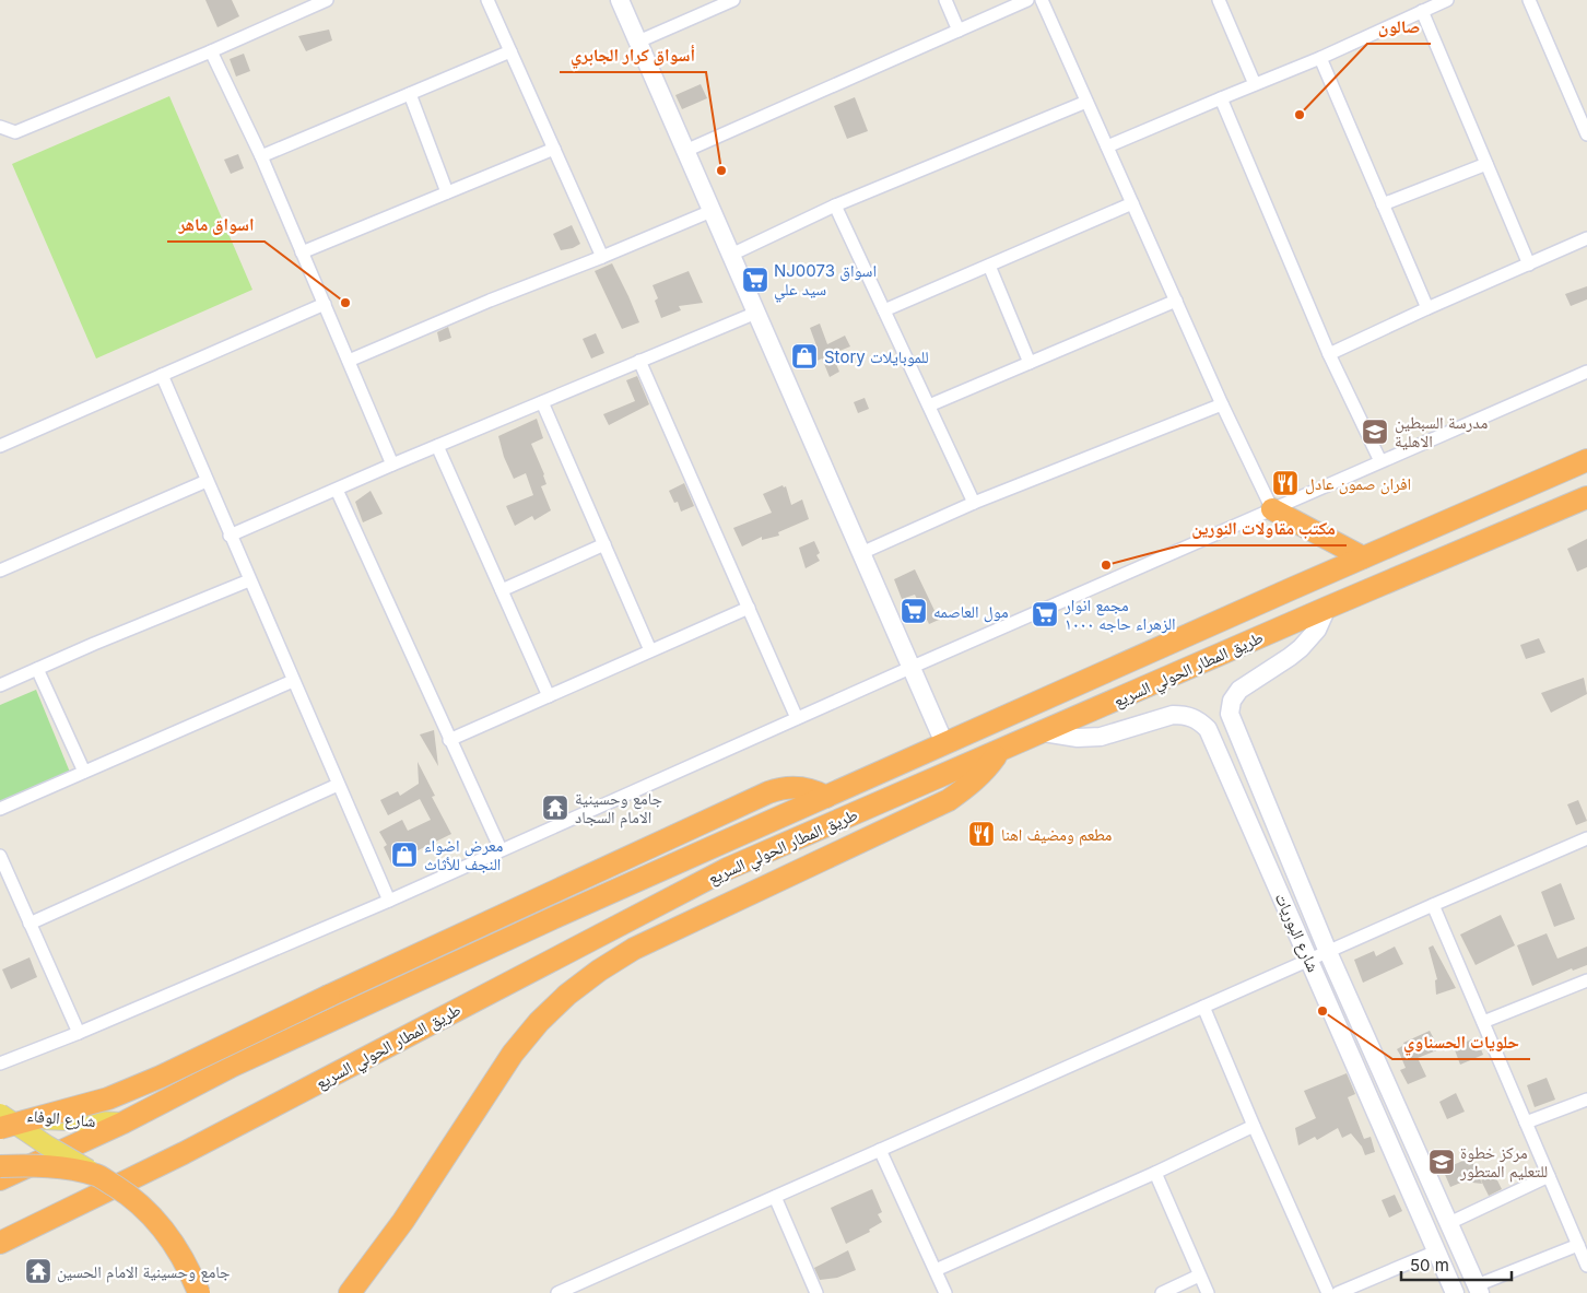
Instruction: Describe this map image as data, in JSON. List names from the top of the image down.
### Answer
{
  "streets": {
    "highway": ["طريق المطار الحولي السريع"],
    "main road": ["شارع الوفاء"],
    "street": ["شارع البوريات"]
  },
  "crossings": [
    ["طريق المطار الحولي السريع", "شارع البوريات"],
    ["طريق المطار الحولي السريع", "شارع الوفاء"]
  ],
  "places": {
    "other": [
      "صالون",
      "أسواق كرار الجابري",
      "اسواق ماهر",
      "مكتب مقاولات النورين",
      "حلويات الحسناوي"
    ],
    "supermarket": ["NJ0073 اسواق سيد علي", "مول العاصمه", "مجمع انوار الزهراء حاجه ١٠٠٠"],
    "shop": ["Story للموبايلات", "معرض اضواء النجف للأثاث"],
    "school or university": ["مدرسة السبطين الاهلية", "مركز خطوة للتعليم المتطور"],
    "restaurant": ["افران صمون عادل", "مطعم ومضيف اهنا"],
    "temple": ["جامع وحسينية الامام السجاد", "جامع وحسينية الامام الحسين"]
  },
  "scale_bar": "50 m"
}
